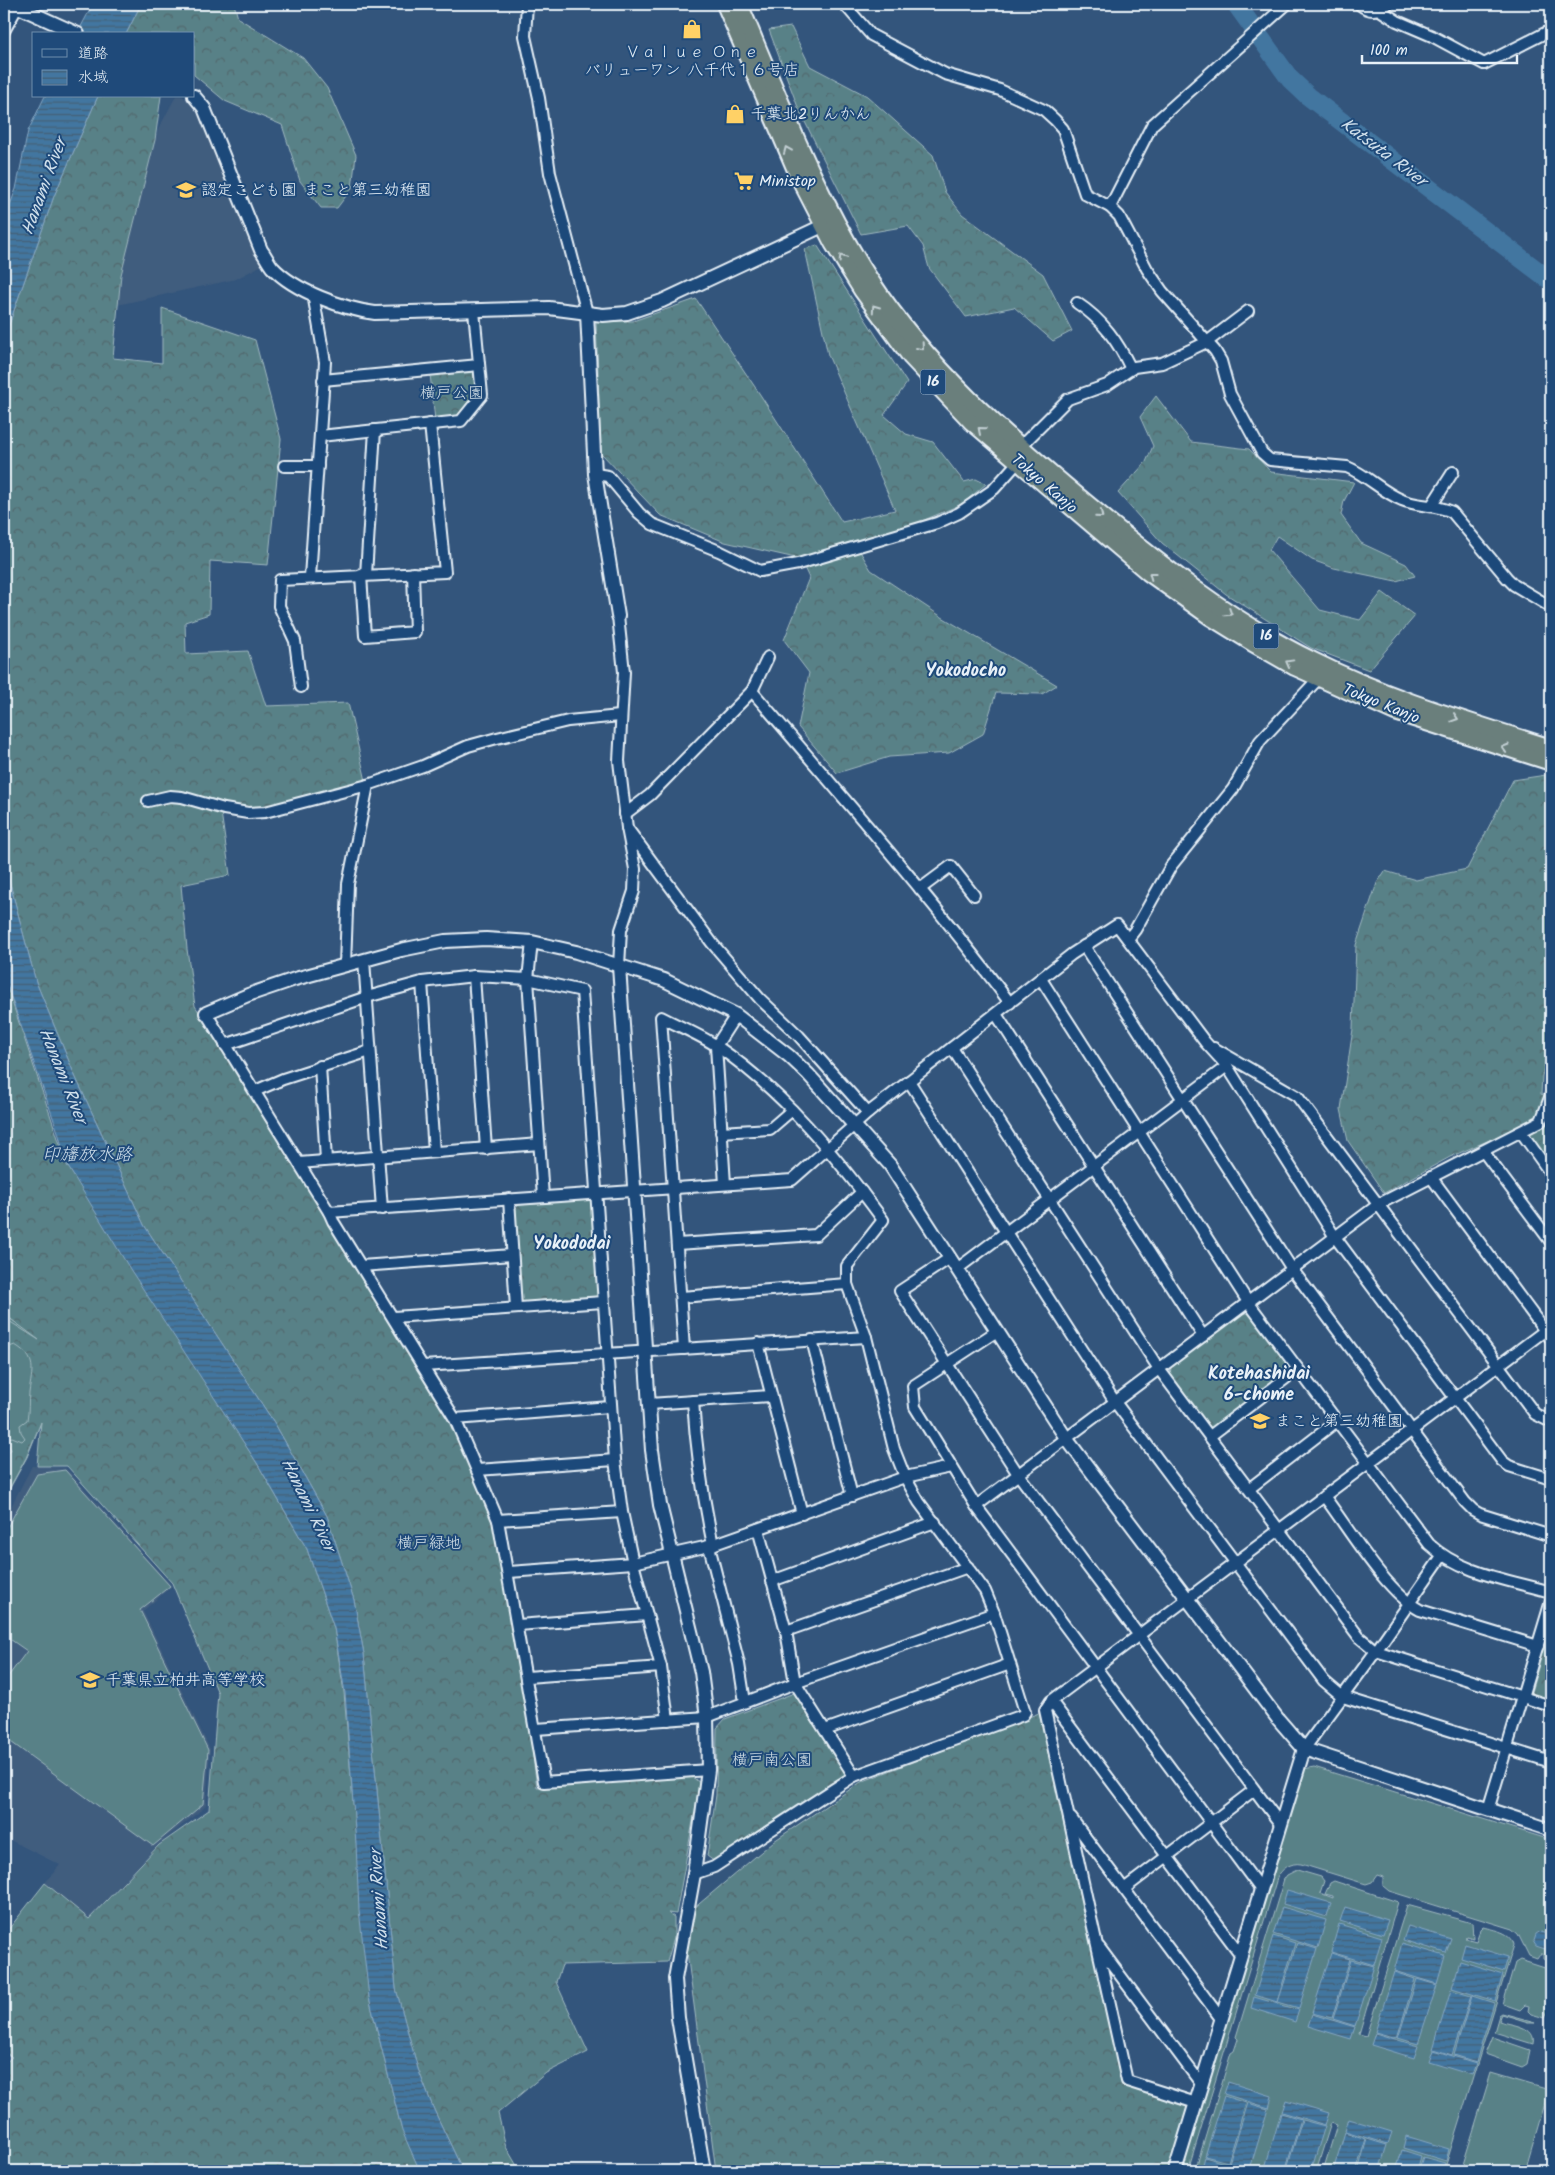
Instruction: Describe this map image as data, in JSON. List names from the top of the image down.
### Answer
{
  "streets": {
    "highway": ["16", "Tokyo Kanjo"]
  },
  "districts": ["Yokodocho", "Yokododai", "Kotehashidai 6-chome"],
  "water": ["Katsuta River", "Hanami River", "印旛放水路"],
  "parks": ["横戸公園", "横戸緑地", "横戸南公園"],
  "places": {
    "shop": ["Ｖａｌｕｅ Ｏｎｅ バリューワン 八千代１６号店", "千葉北2りんかん"],
    "supermarket": ["Ministop"],
    "school or university": ["認定こども園 まこと第三幼稚園", "まこと第三幼稚園", "千葉県立柏井高等学校"]
  },
  "legend": ["道路", "水域"],
  "scale_bar": "100 m"
}
